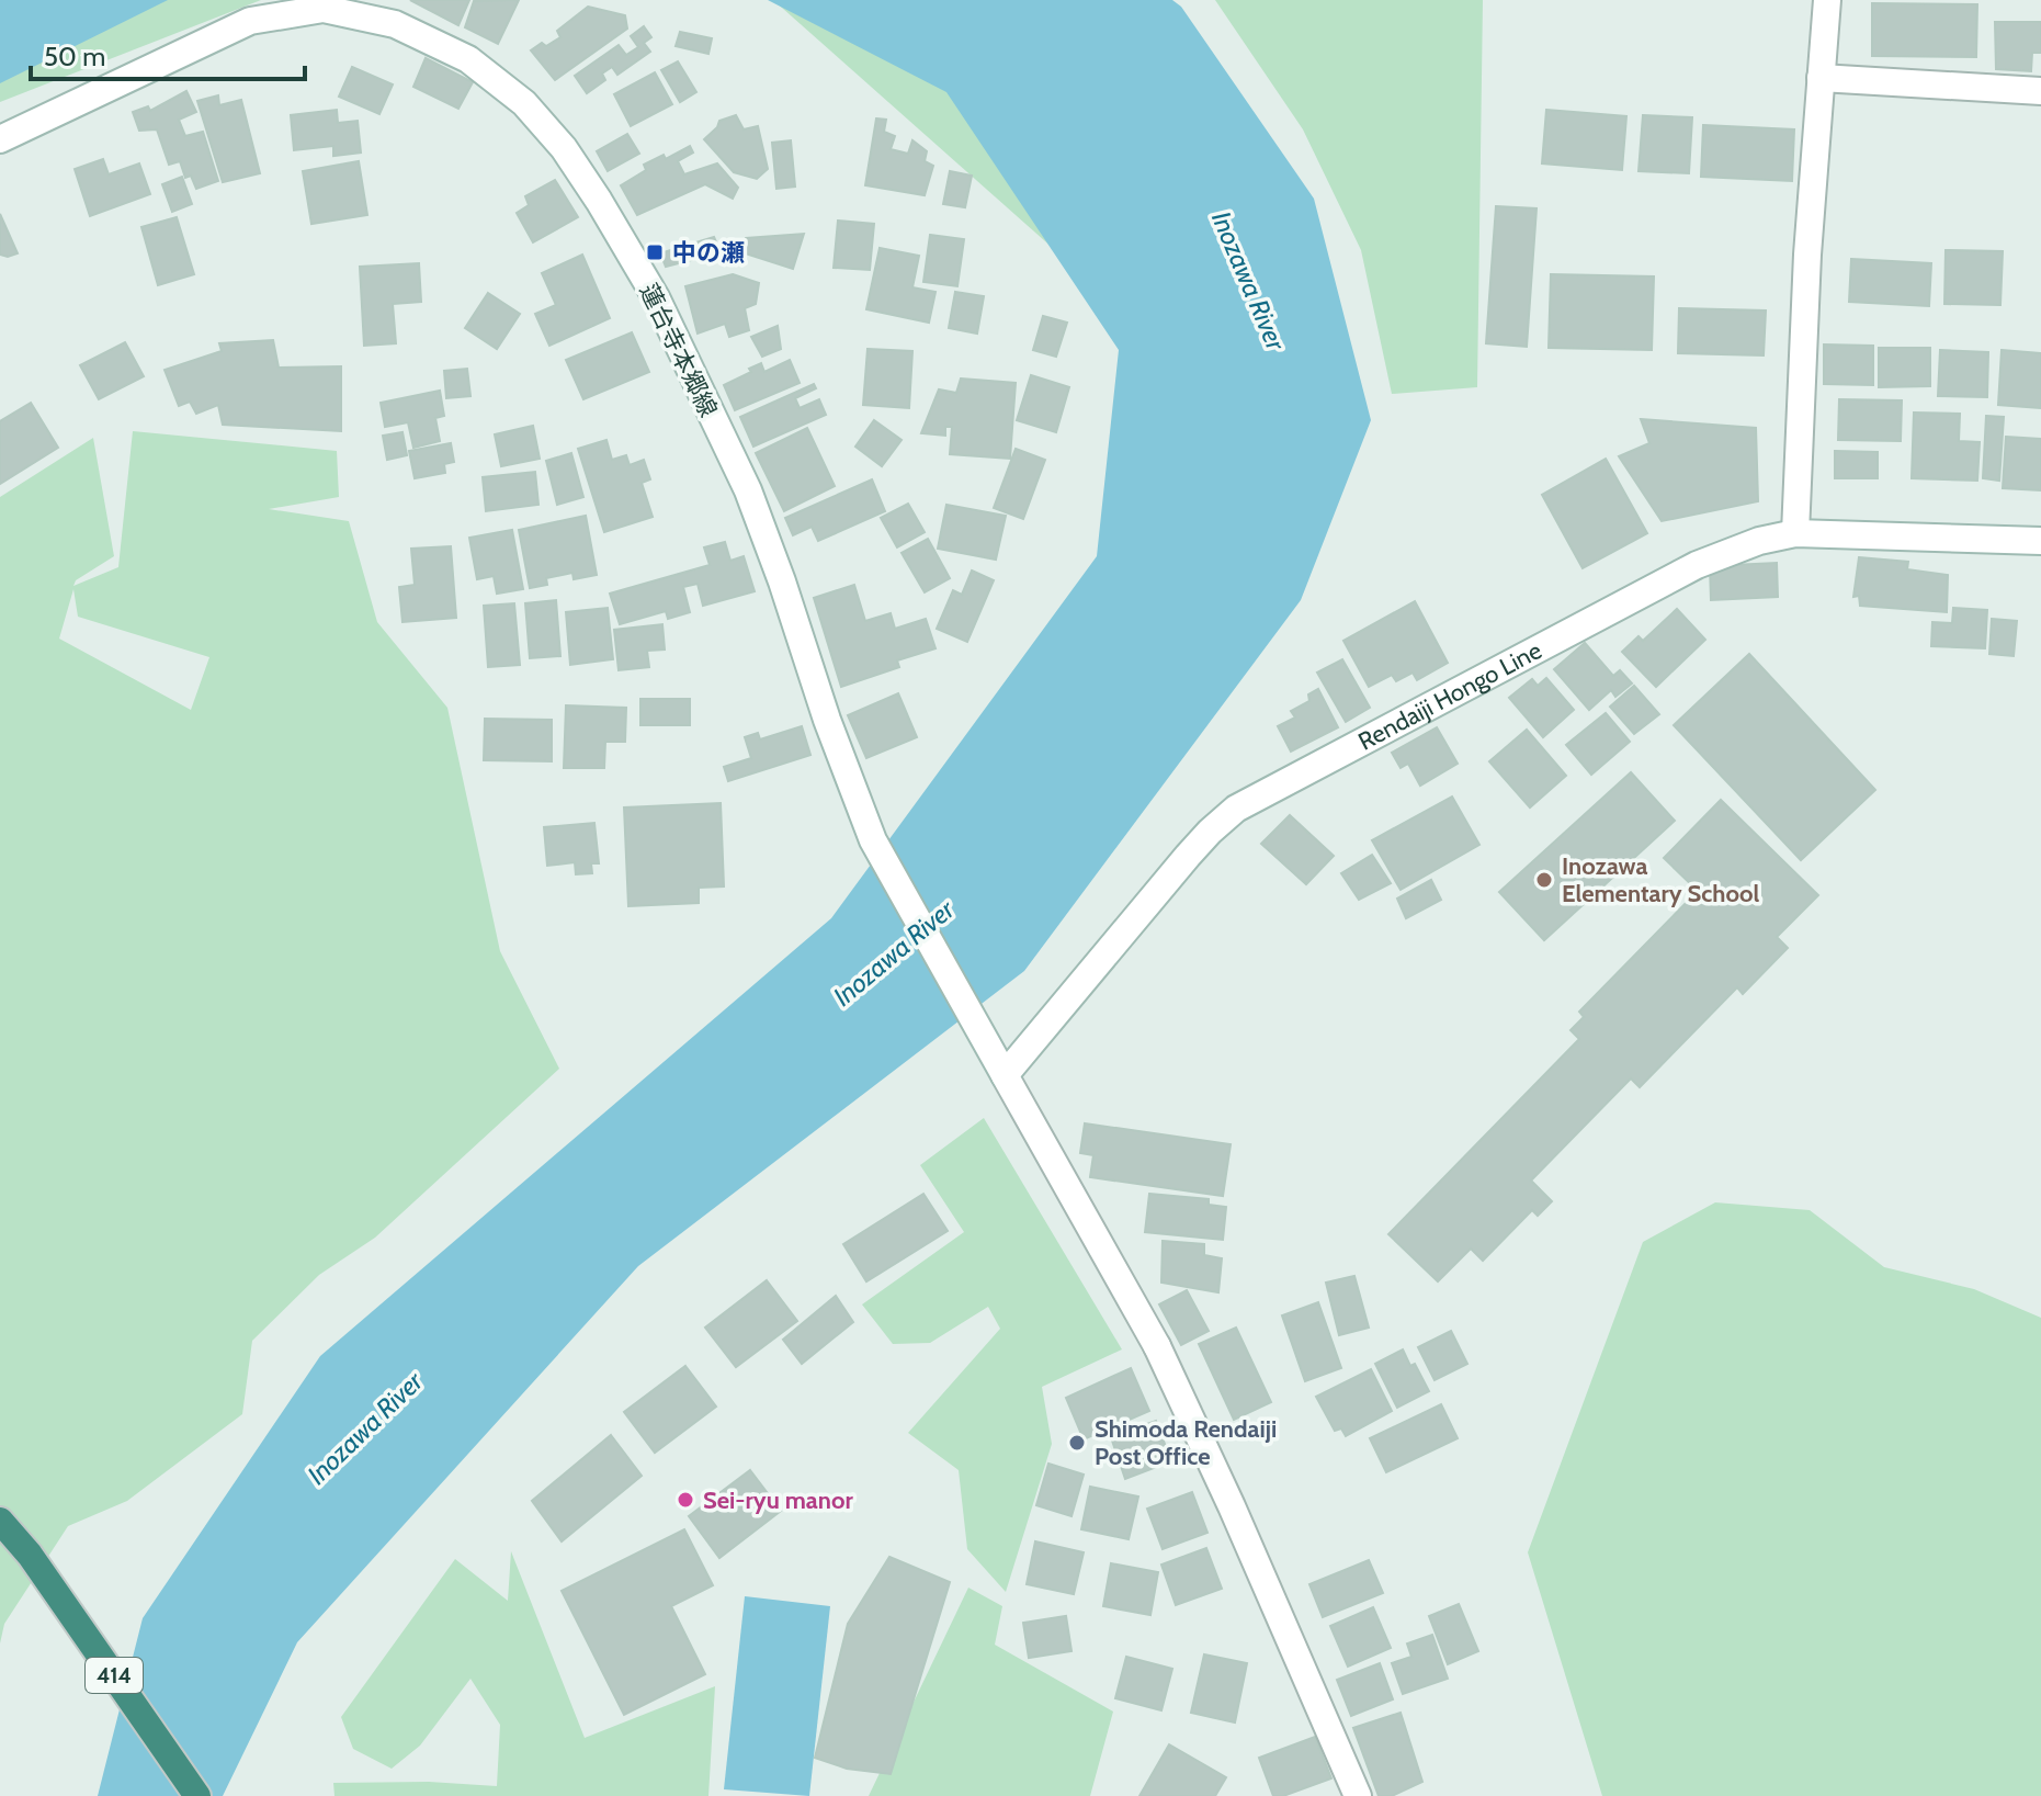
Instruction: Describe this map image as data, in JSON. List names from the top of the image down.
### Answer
{
  "streets": {
    "highway": ["414"],
    "main road": ["蓮台寺本郷線", "Rendaiji Hongo Line"]
  },
  "crossings": [
    ["蓮台寺本郷線", "Rendaiji Hongo Line"]
  ],
  "water": ["Inozawa River"],
  "places": {
    "transit": ["中の瀬"],
    "other": ["Inozawa Elementary School", "Shimoda Rendaiji Post Office", "Sei-ryu manor"]
  },
  "scale_bar": "50 m"
}
